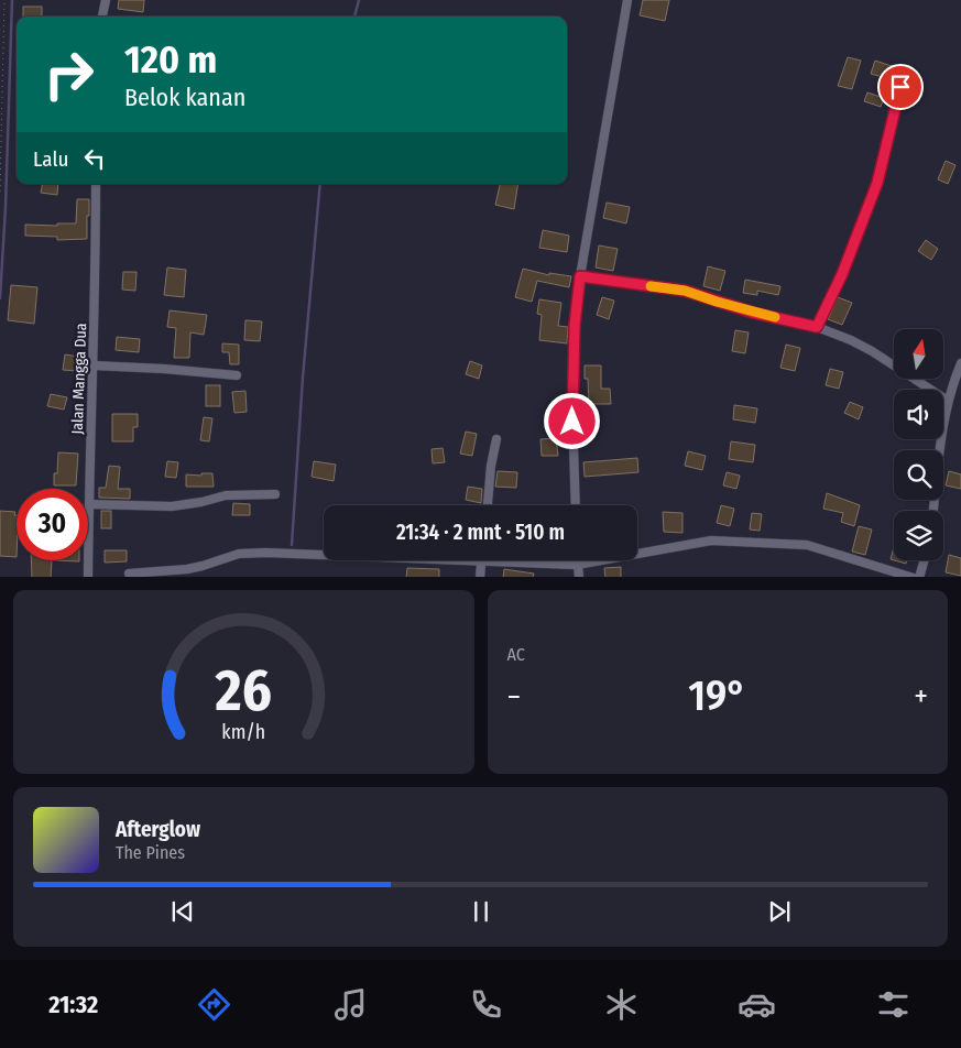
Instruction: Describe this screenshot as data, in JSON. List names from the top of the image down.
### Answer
{
  "streets": {
    "street": ["Jalan Mangga Dua"]
  },
  "north": "top",
  "page": {
    "turn": ["120 m", "Belok kanan"],
    "then": "Lalu",
    "limit": "30",
    "trip": "21:34 · 2 mnt · 510 m",
    "tile": "AC",
    "heat": ["−", "19°", "+"],
    "song": ["Afterglow", "The Pines"],
    "tabs": "21:32",
    "gauge": ["26", "km/h"]
  }
}
